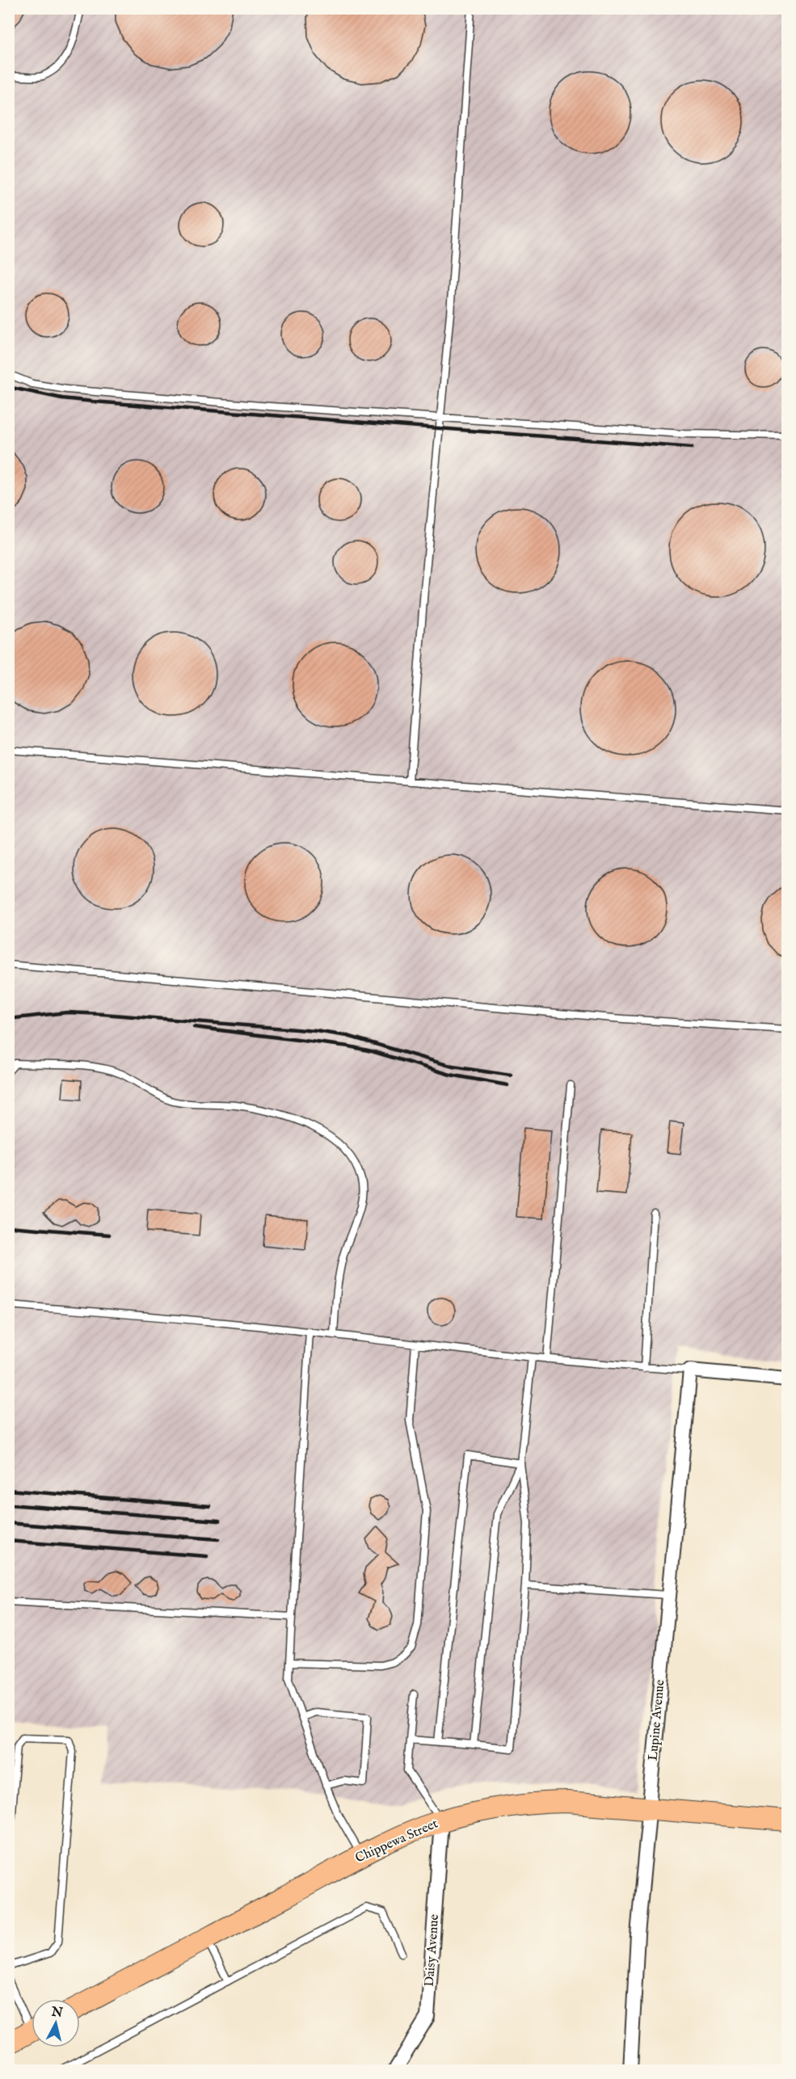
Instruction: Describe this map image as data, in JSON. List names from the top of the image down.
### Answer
{
  "streets": {
    "main road": ["Chippewa Street"],
    "street": ["Lupine Avenue", "Daisy Avenue"]
  },
  "crossings": [
    ["Lupine Avenue", "Chippewa Street"],
    ["Chippewa Street", "Daisy Avenue"]
  ],
  "north": "top"
}
